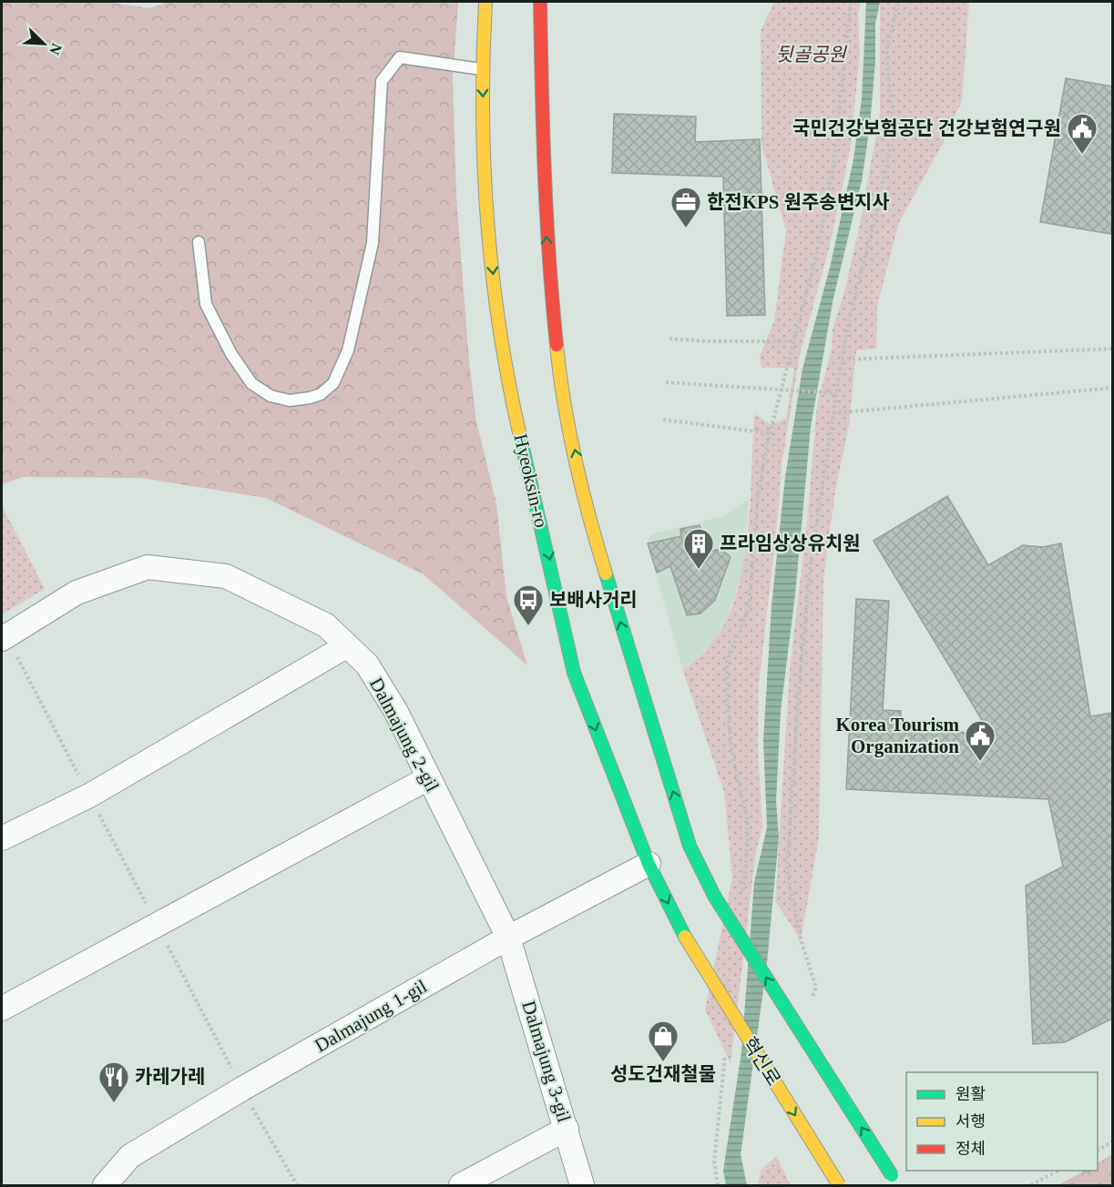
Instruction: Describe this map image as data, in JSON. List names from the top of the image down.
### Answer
{
  "streets": {
    "street": [
      "Hyeoksin-ro",
      "Dalmajung 2-gil",
      "Dalmajung 1-gil",
      "Dalmajung 3-gil",
      "혁신로"
    ]
  },
  "crossings": [
    ["Hyeoksin-ro", "Dalmajung 1-gil"],
    ["Hyeoksin-ro", "혁신로"],
    ["Dalmajung 2-gil", "Dalmajung 1-gil"],
    ["Dalmajung 2-gil", "Dalmajung 3-gil"],
    ["Dalmajung 1-gil", "Dalmajung 3-gil"]
  ],
  "parks": ["뒷골공원"],
  "places": {
    "public building": ["국민건강보험공단 건강보험연구원", "Korea Tourism Organization"],
    "office": ["한전KPS 원주송변지사"],
    "building": ["프라임상상유치원"],
    "bus stop": ["보배사거리"],
    "shop": ["성도건재철물"],
    "restaurant": ["카레가레"]
  },
  "legend": ["원활", "서행", "정체"],
  "north": "bottom right"
}
